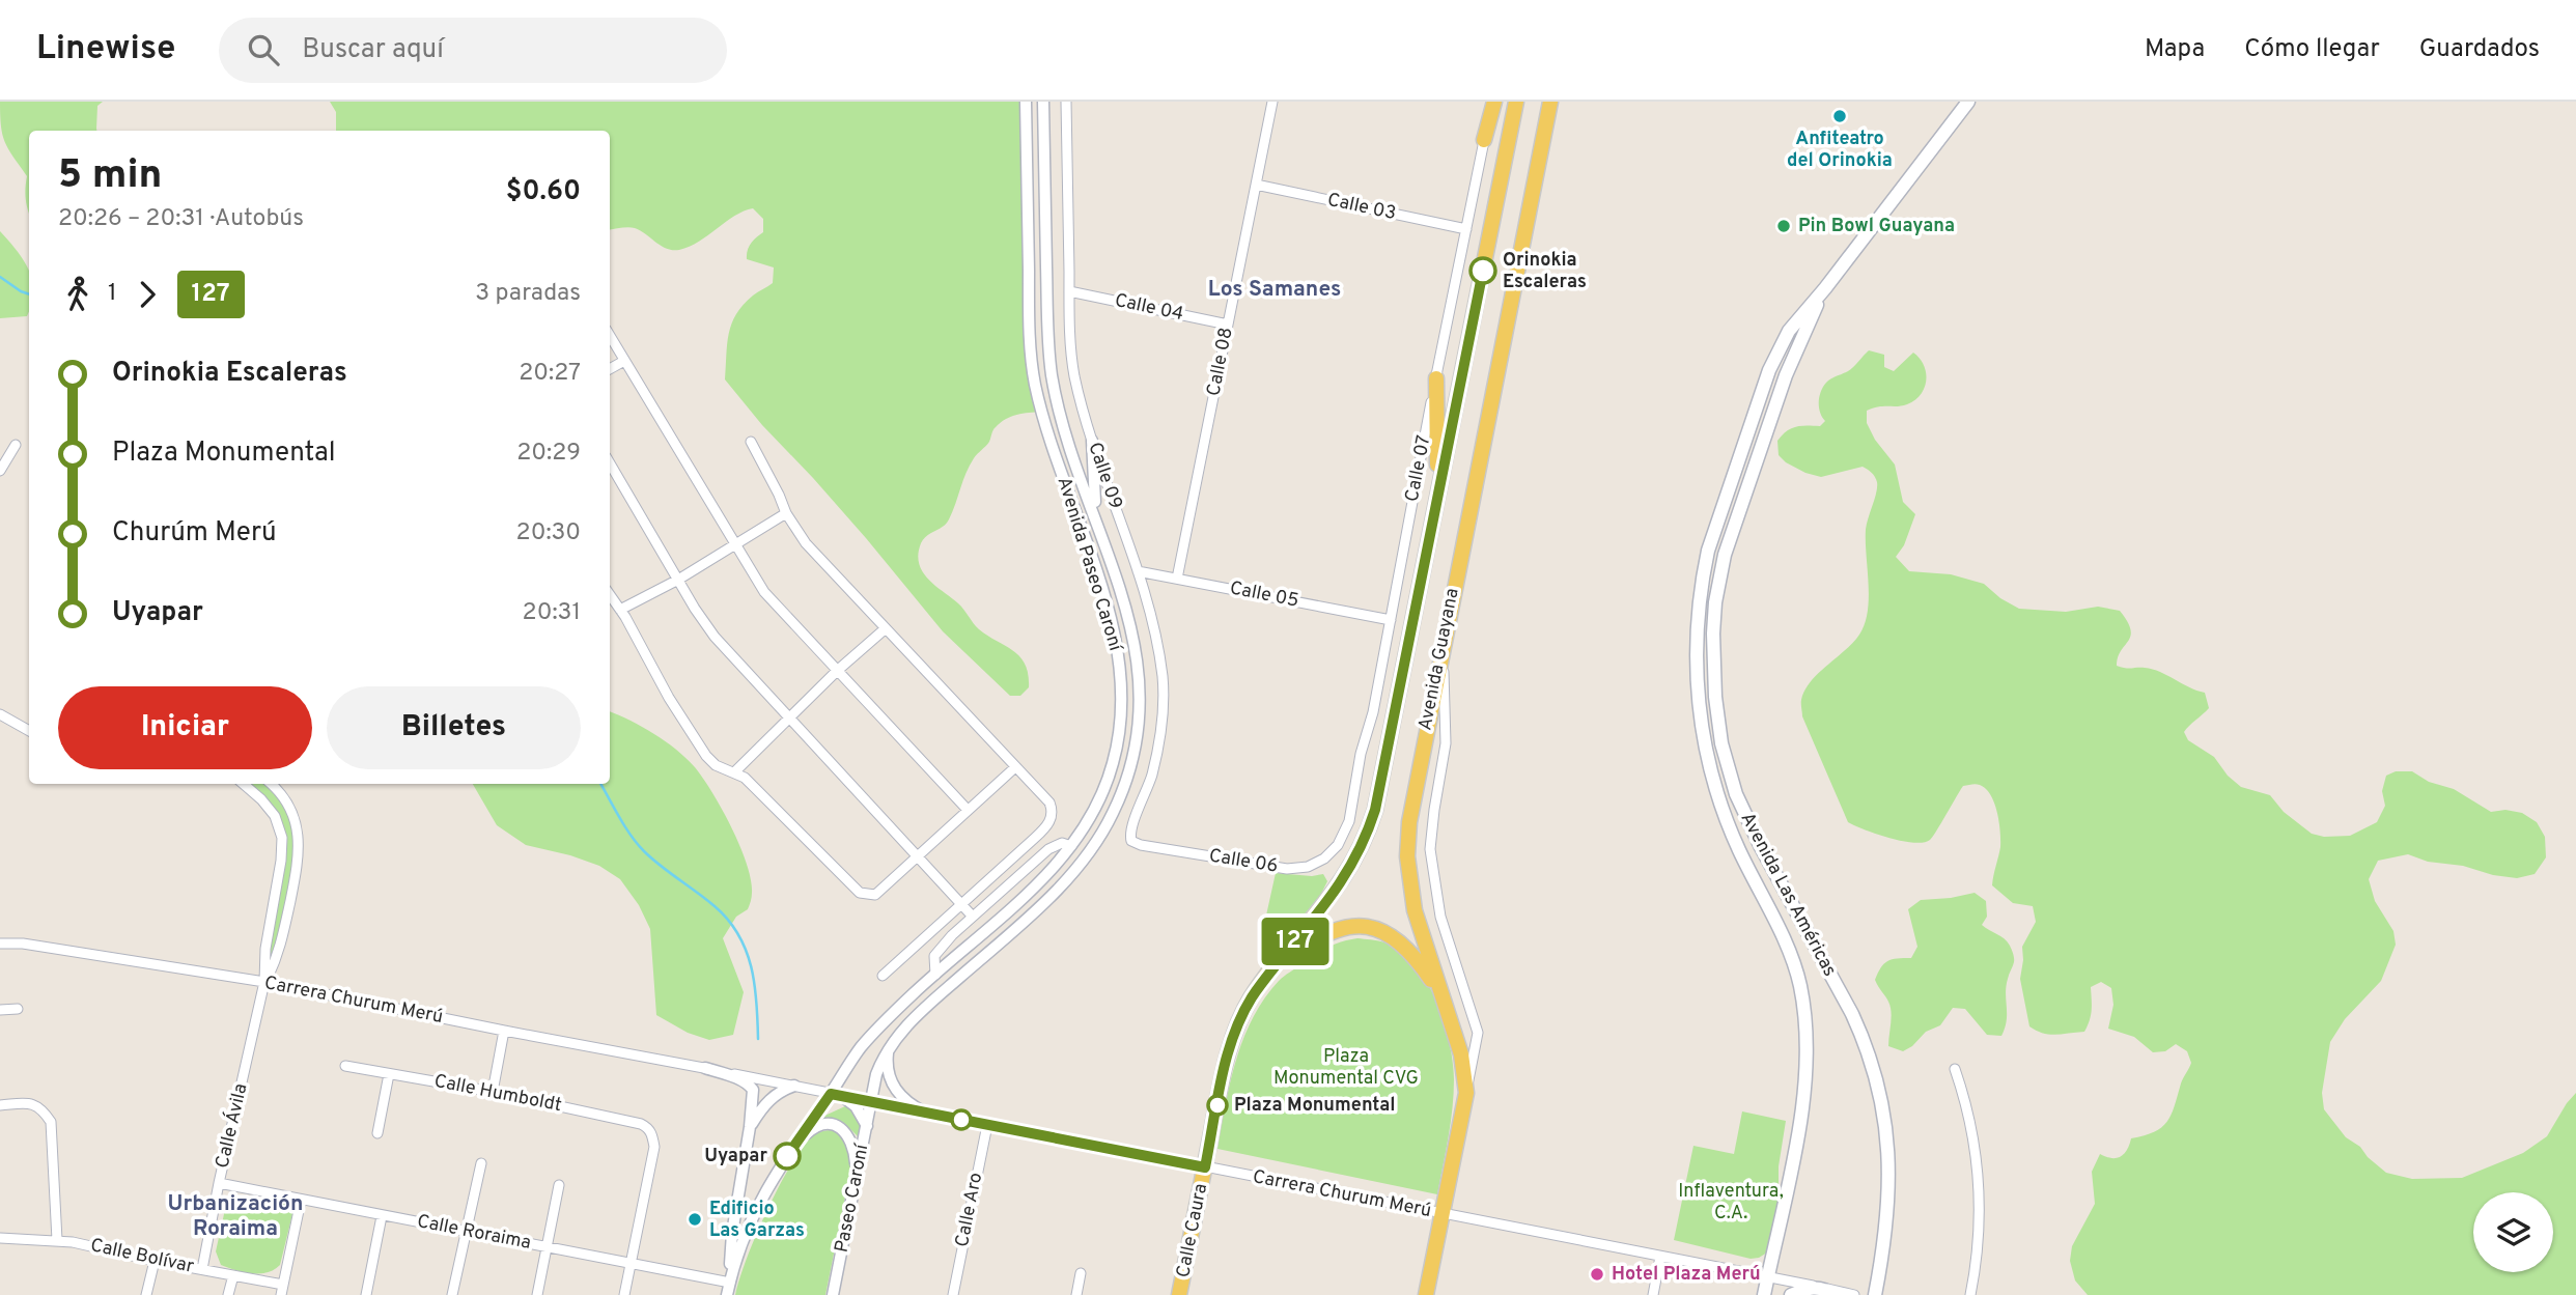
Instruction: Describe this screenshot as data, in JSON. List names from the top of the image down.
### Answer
{
  "streets": {
    "main road": ["Avenida Guayana", "Avenida Las Américas", "Calle Caura"],
    "street": [
      "Calle 03",
      "Calle 04",
      "Calle 08",
      "Calle 07",
      "Calle 09",
      "Avenida Paseo Caroní",
      "Calle 05",
      "Calle 06",
      "Carrera Churum Merú",
      "Calle Humboldt",
      "Calle Ávila",
      "Paseo Caroní",
      "Calle Aro",
      "Calle Roraima",
      "Calle Bolívar"
    ]
  },
  "crossings": [
    ["Calle 03", "Calle 08"],
    ["Calle 03", "Calle 07"],
    ["Calle 04", "Calle 08"],
    ["Calle 04", "Calle 09"],
    ["Calle 08", "Calle 05"],
    ["Calle 07", "Calle 05"],
    ["Calle 07", "Calle 06"],
    ["Calle 09", "Calle 05"],
    ["Calle 09", "Calle 06"],
    ["Avenida Paseo Caroní", "Carrera Churum Merú"],
    ["Avenida Paseo Caroní", "Paseo Caroní"],
    ["Avenida Guayana", "Carrera Churum Merú"],
    ["Avenida Guayana", "Calle Caura"],
    ["Avenida Las Américas", "Carrera Churum Merú"],
    ["Carrera Churum Merú", "Calle Ávila"],
    ["Carrera Churum Merú", "Paseo Caroní"],
    ["Carrera Churum Merú", "Calle Aro"],
    ["Carrera Churum Merú", "Calle Caura"],
    ["Calle Humboldt", "Calle Roraima"],
    ["Calle Ávila", "Calle Roraima"],
    ["Calle Ávila", "Calle Bolívar"]
  ],
  "districts": ["Los Samanes", "Urbanización Roraima"],
  "parks": ["Plaza Monumental CVG", "Inflaventura, C.A."],
  "places": [
    "Anfiteatro del Orinokia",
    "Pin Bowl Guayana",
    "Orinokia Escaleras",
    "Plaza Monumental",
    "Uyapar",
    "Edificio Las Garzas",
    "Hotel Plaza Merú"
  ],
  "lines": ["bus line 127"],
  "page": {
    "header": "Linewise",
    "search": "Buscar aquí",
    "nav": ["Mapa", "Cómo llegar", "Guardados"],
    "on_map": "127",
    "heading": ["5 min", "20:26 – 20:31 · Autobús", "$0.60"],
    "legs": ["1", "127", "3 paradas"],
    "list": [
      {
        "name": "Orinokia Escaleras",
        "value": "20:27"
      },
      {
        "name": "Plaza Monumental",
        "value": "20:29"
      },
      {
        "name": "Churúm Merú",
        "value": "20:30"
      },
      {
        "name": "Uyapar",
        "value": "20:31"
      }
    ],
    "buttons": ["Iniciar", "Billetes"]
  }
}
